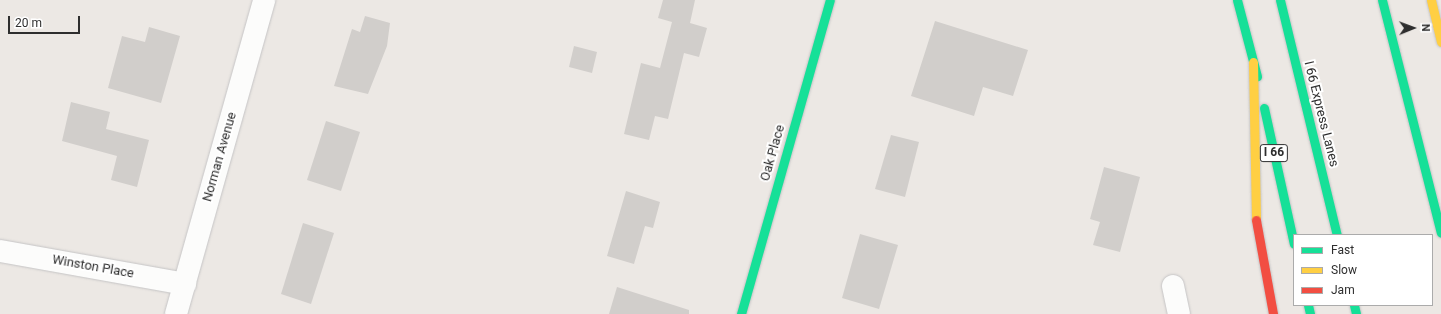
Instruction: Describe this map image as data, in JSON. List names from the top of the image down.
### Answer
{
  "streets": {
    "main road": ["I 66 Express Lanes", "Oak Place", "I 66"],
    "street": ["Norman Avenue", "Winston Place"]
  },
  "crossings": [
    ["Norman Avenue", "Winston Place"]
  ],
  "legend": ["Fast", "Slow", "Jam"],
  "scale_bar": "20 m",
  "north": "right"
}
